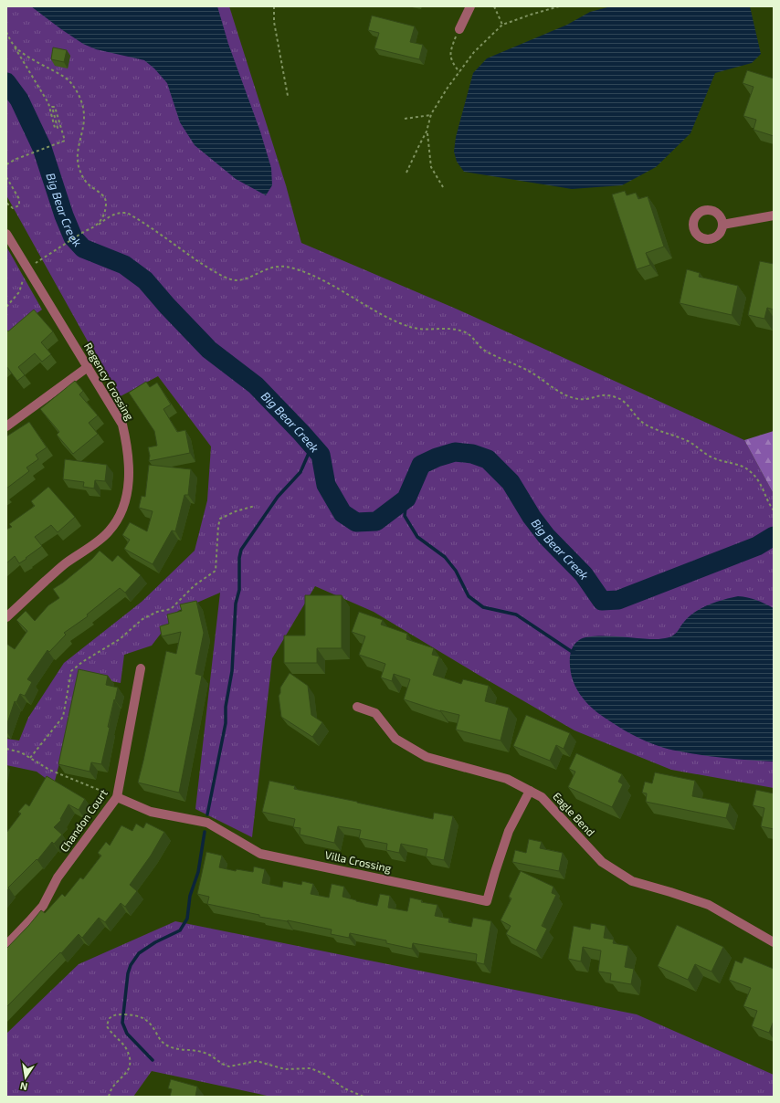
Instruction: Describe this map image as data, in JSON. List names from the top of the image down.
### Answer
{
  "streets": {
    "street": [
      "Regency Crossing",
      "Eagle Bend",
      "Chandon Court",
      "Villa Crossing"
    ]
  },
  "crossings": [
    ["Eagle Bend", "Villa Crossing"],
    ["Chandon Court", "Villa Crossing"]
  ],
  "water": ["Big Bear Creek"],
  "north": "bottom"
}
